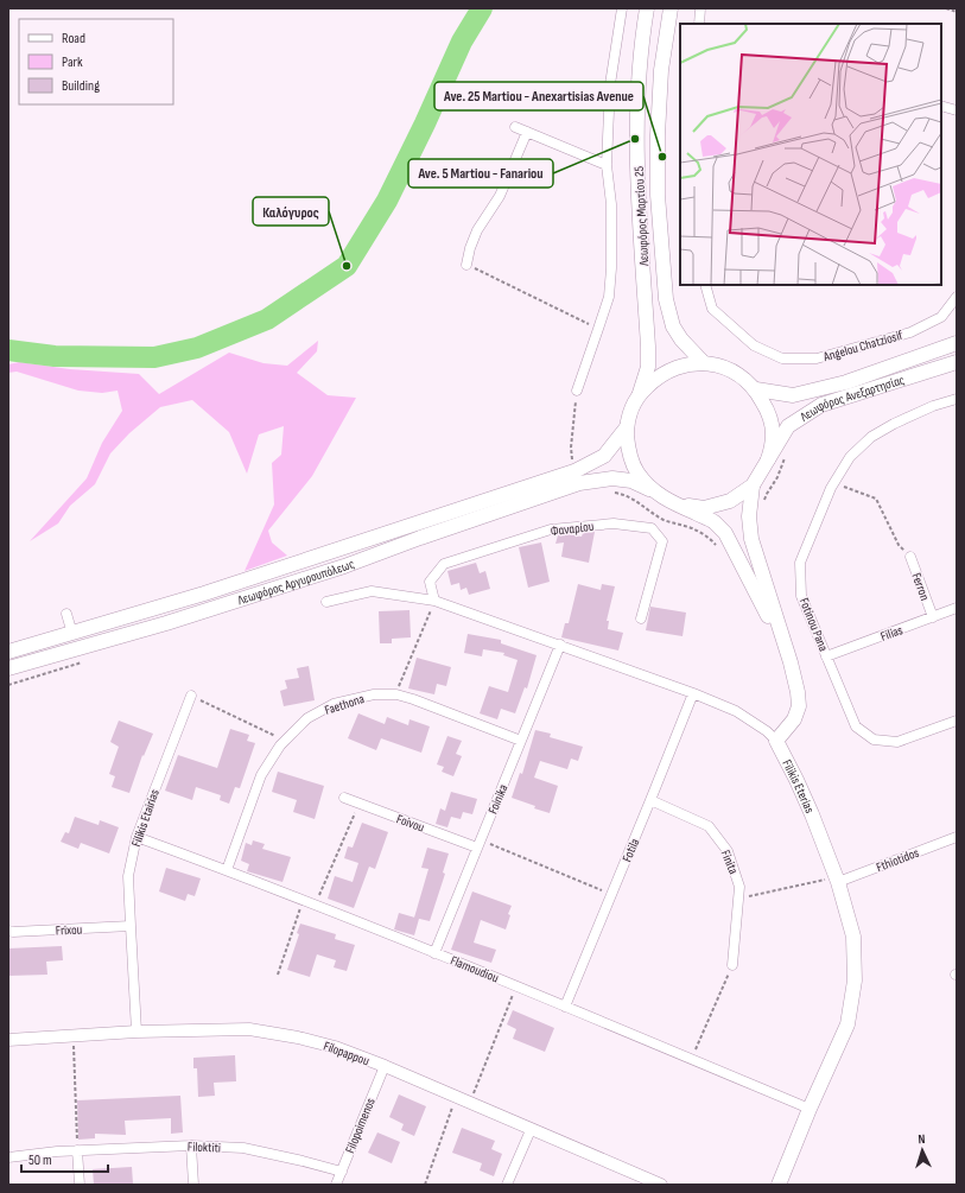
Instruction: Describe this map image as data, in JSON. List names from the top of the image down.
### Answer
{
  "streets": {
    "main road": [
      "Λεωφόρος Μαρτίου 25",
      "Λεωφόρος Ανεξαρτησίας",
      "Λεωφόρος Αργυρουπόλεως",
      "Filikis Eterias"
    ],
    "street": [
      "Angelou Chatziosif",
      "Φαναρίου",
      "Ferron",
      "Fotinou Pana",
      "Filias",
      "Faethona",
      "Foinika",
      "Filikis Etairias",
      "Foivou",
      "Fotila",
      "Fthiotidos",
      "Finita",
      "Frixou",
      "Flamoudiou",
      "Filopappou",
      "Filopoimenos",
      "Filoktiti"
    ]
  },
  "crossings": [
    ["Λεωφόρος Μαρτίου 25", "Λεωφόρος Ανεξαρτησίας"],
    ["Φαναρίου", "Filikis Eterias"],
    ["Ferron", "Filias"],
    ["Fotinou Pana", "Filias"],
    ["Faethona", "Foinika"],
    ["Faethona", "Flamoudiou"],
    ["Filikis Eterias", "Foinika"],
    ["Filikis Eterias", "Fotila"],
    ["Filikis Eterias", "Fthiotidos"],
    ["Filikis Eterias", "Flamoudiou"],
    ["Foinika", "Foivou"],
    ["Foinika", "Flamoudiou"],
    ["Filikis Etairias", "Frixou"],
    ["Filikis Etairias", "Flamoudiou"],
    ["Filikis Etairias", "Filopappou"],
    ["Fotila", "Finita"],
    ["Fotila", "Flamoudiou"],
    ["Filopappou", "Filopoimenos"],
    ["Filopoimenos", "Filoktiti"]
  ],
  "places": ["Ave. 5 Martiou - Fanariou", "Ave. 25 Martiou - Anexartisias Avenue", "Καλόγυρος"],
  "legend": ["Road", "Park", "Building"],
  "scale_bar": "50 m",
  "north": "top"
}
